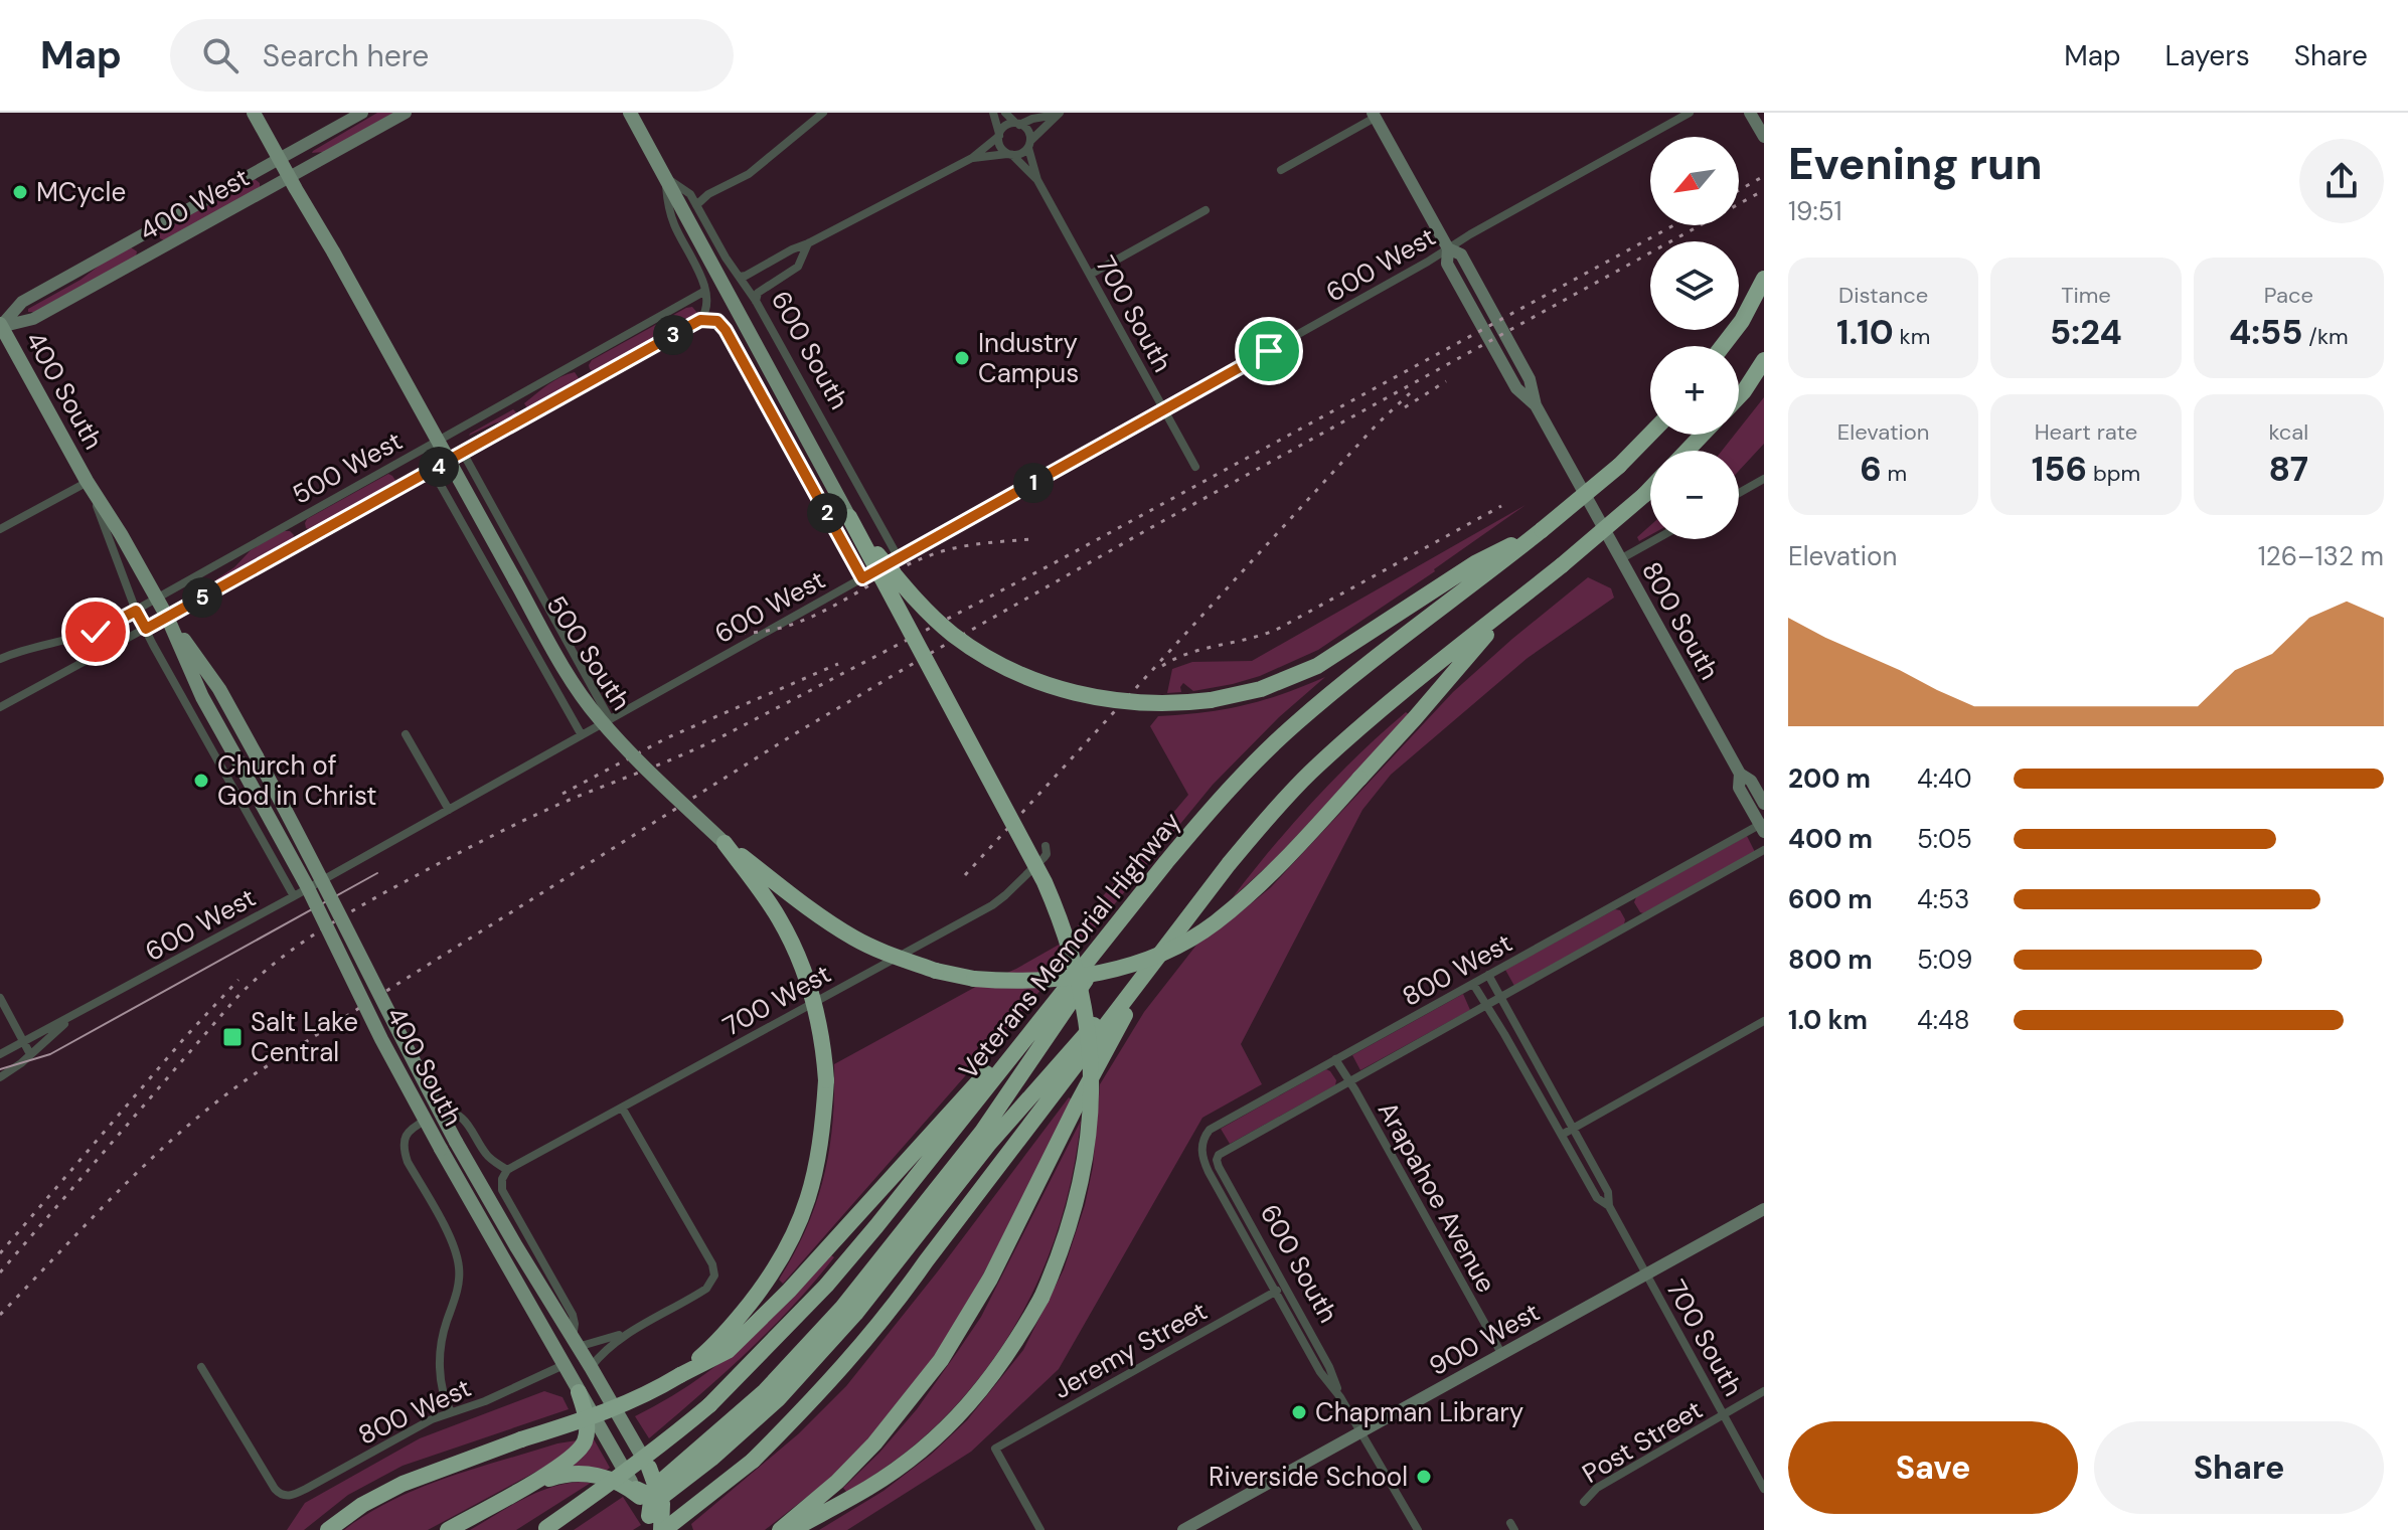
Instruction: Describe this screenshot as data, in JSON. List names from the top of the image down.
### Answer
{
  "streets": {
    "highway": ["Veterans Memorial Highway"],
    "main road": ["600 South", "400 South", "500 South"],
    "street": [
      "400 West",
      "600 West",
      "700 South",
      "500 West",
      "800 South",
      "800 West",
      "700 West",
      "Arapahoe Avenue",
      "900 West",
      "Jeremy Street",
      "Post Street"
    ]
  },
  "crossings": [
    ["400 West", "400 South"],
    ["400 West", "500 South"],
    ["600 West", "700 South"],
    ["600 West", "600 South"],
    ["600 West", "400 South"],
    ["600 West", "800 South"],
    ["600 West", "500 South"],
    ["700 South", "800 West"],
    ["700 South", "900 West"],
    ["700 South", "Post Street"],
    ["600 South", "500 West"],
    ["600 South", "800 West"],
    ["600 South", "900 West"],
    ["600 South", "Jeremy Street"],
    ["400 South", "500 West"],
    ["400 South", "800 West"],
    ["400 South", "700 West"],
    ["500 West", "500 South"],
    ["800 South", "800 West"],
    ["800 West", "Arapahoe Avenue"],
    ["Arapahoe Avenue", "900 West"]
  ],
  "places": {
    "other": [
      "MCycle",
      "Industry Campus",
      "Church of God in Christ",
      "Chapman Library",
      "Riverside School"
    ],
    "transit": ["Salt Lake Central"]
  },
  "north": "bottom left",
  "page": {
    "header": "Map",
    "search": "Search here",
    "nav": ["Map", "Layers", "Share"],
    "heading": ["Evening run", "19:51"],
    "map_buttons": ["+", "−"],
    "stats": [
      ["Distance", "1.10 km"],
      ["Time", "5:24"],
      ["Pace", "4:55 /km"],
      ["Elevation", "6 m"],
      ["Heart rate", "156 bpm"],
      ["kcal", "87"]
    ],
    "pins": [
      "3",
      "4",
      "1",
      "2",
      "5"
    ],
    "chart": ["Elevation", "126–132 m"],
    "list": [
      {
        "name": "200 m",
        "note": "4:40"
      },
      {
        "name": "400 m",
        "note": "5:05"
      },
      {
        "name": "600 m",
        "note": "4:53"
      },
      {
        "name": "800 m",
        "note": "5:09"
      },
      {
        "name": "1.0 km",
        "note": "4:48"
      }
    ],
    "buttons": ["Save", "Share"]
  }
}
